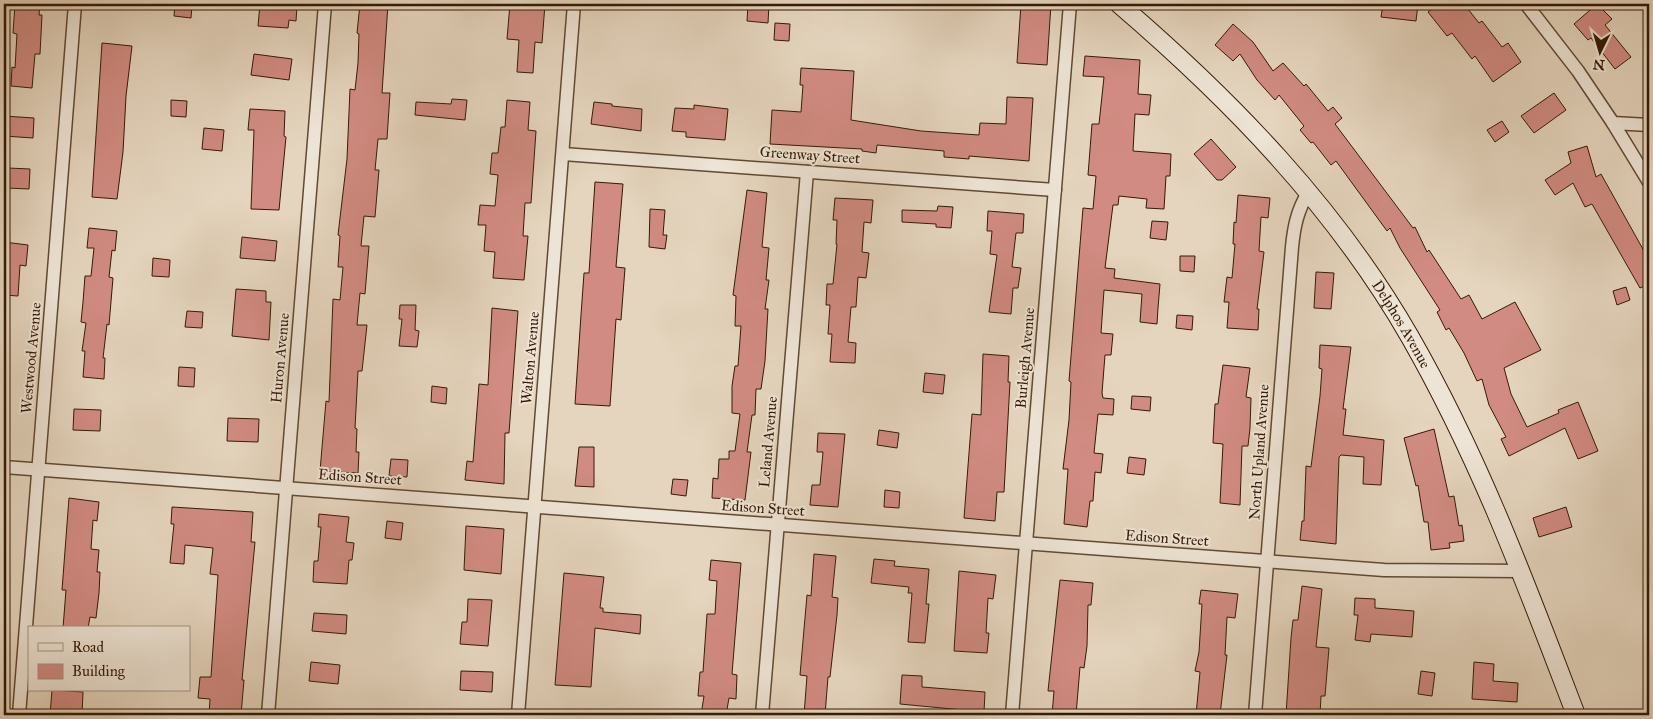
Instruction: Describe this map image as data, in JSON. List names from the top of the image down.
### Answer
{
  "streets": {
    "street": [
      "Greenway Street",
      "Delphos Avenue",
      "Westwood Avenue",
      "Huron Avenue",
      "Walton Avenue",
      "Burleigh Avenue",
      "Leland Avenue",
      "North Upland Avenue",
      "Edison Street"
    ]
  },
  "crossings": [
    ["Greenway Street", "Walton Avenue"],
    ["Greenway Street", "Burleigh Avenue"],
    ["Greenway Street", "Leland Avenue"],
    ["Delphos Avenue", "North Upland Avenue"],
    ["Delphos Avenue", "Edison Street"],
    ["Westwood Avenue", "Edison Street"],
    ["Huron Avenue", "Edison Street"],
    ["Walton Avenue", "Edison Street"],
    ["Burleigh Avenue", "Edison Street"],
    ["Leland Avenue", "Edison Street"],
    ["North Upland Avenue", "Edison Street"]
  ],
  "legend": ["Road", "Building"],
  "north": "bottom"
}
